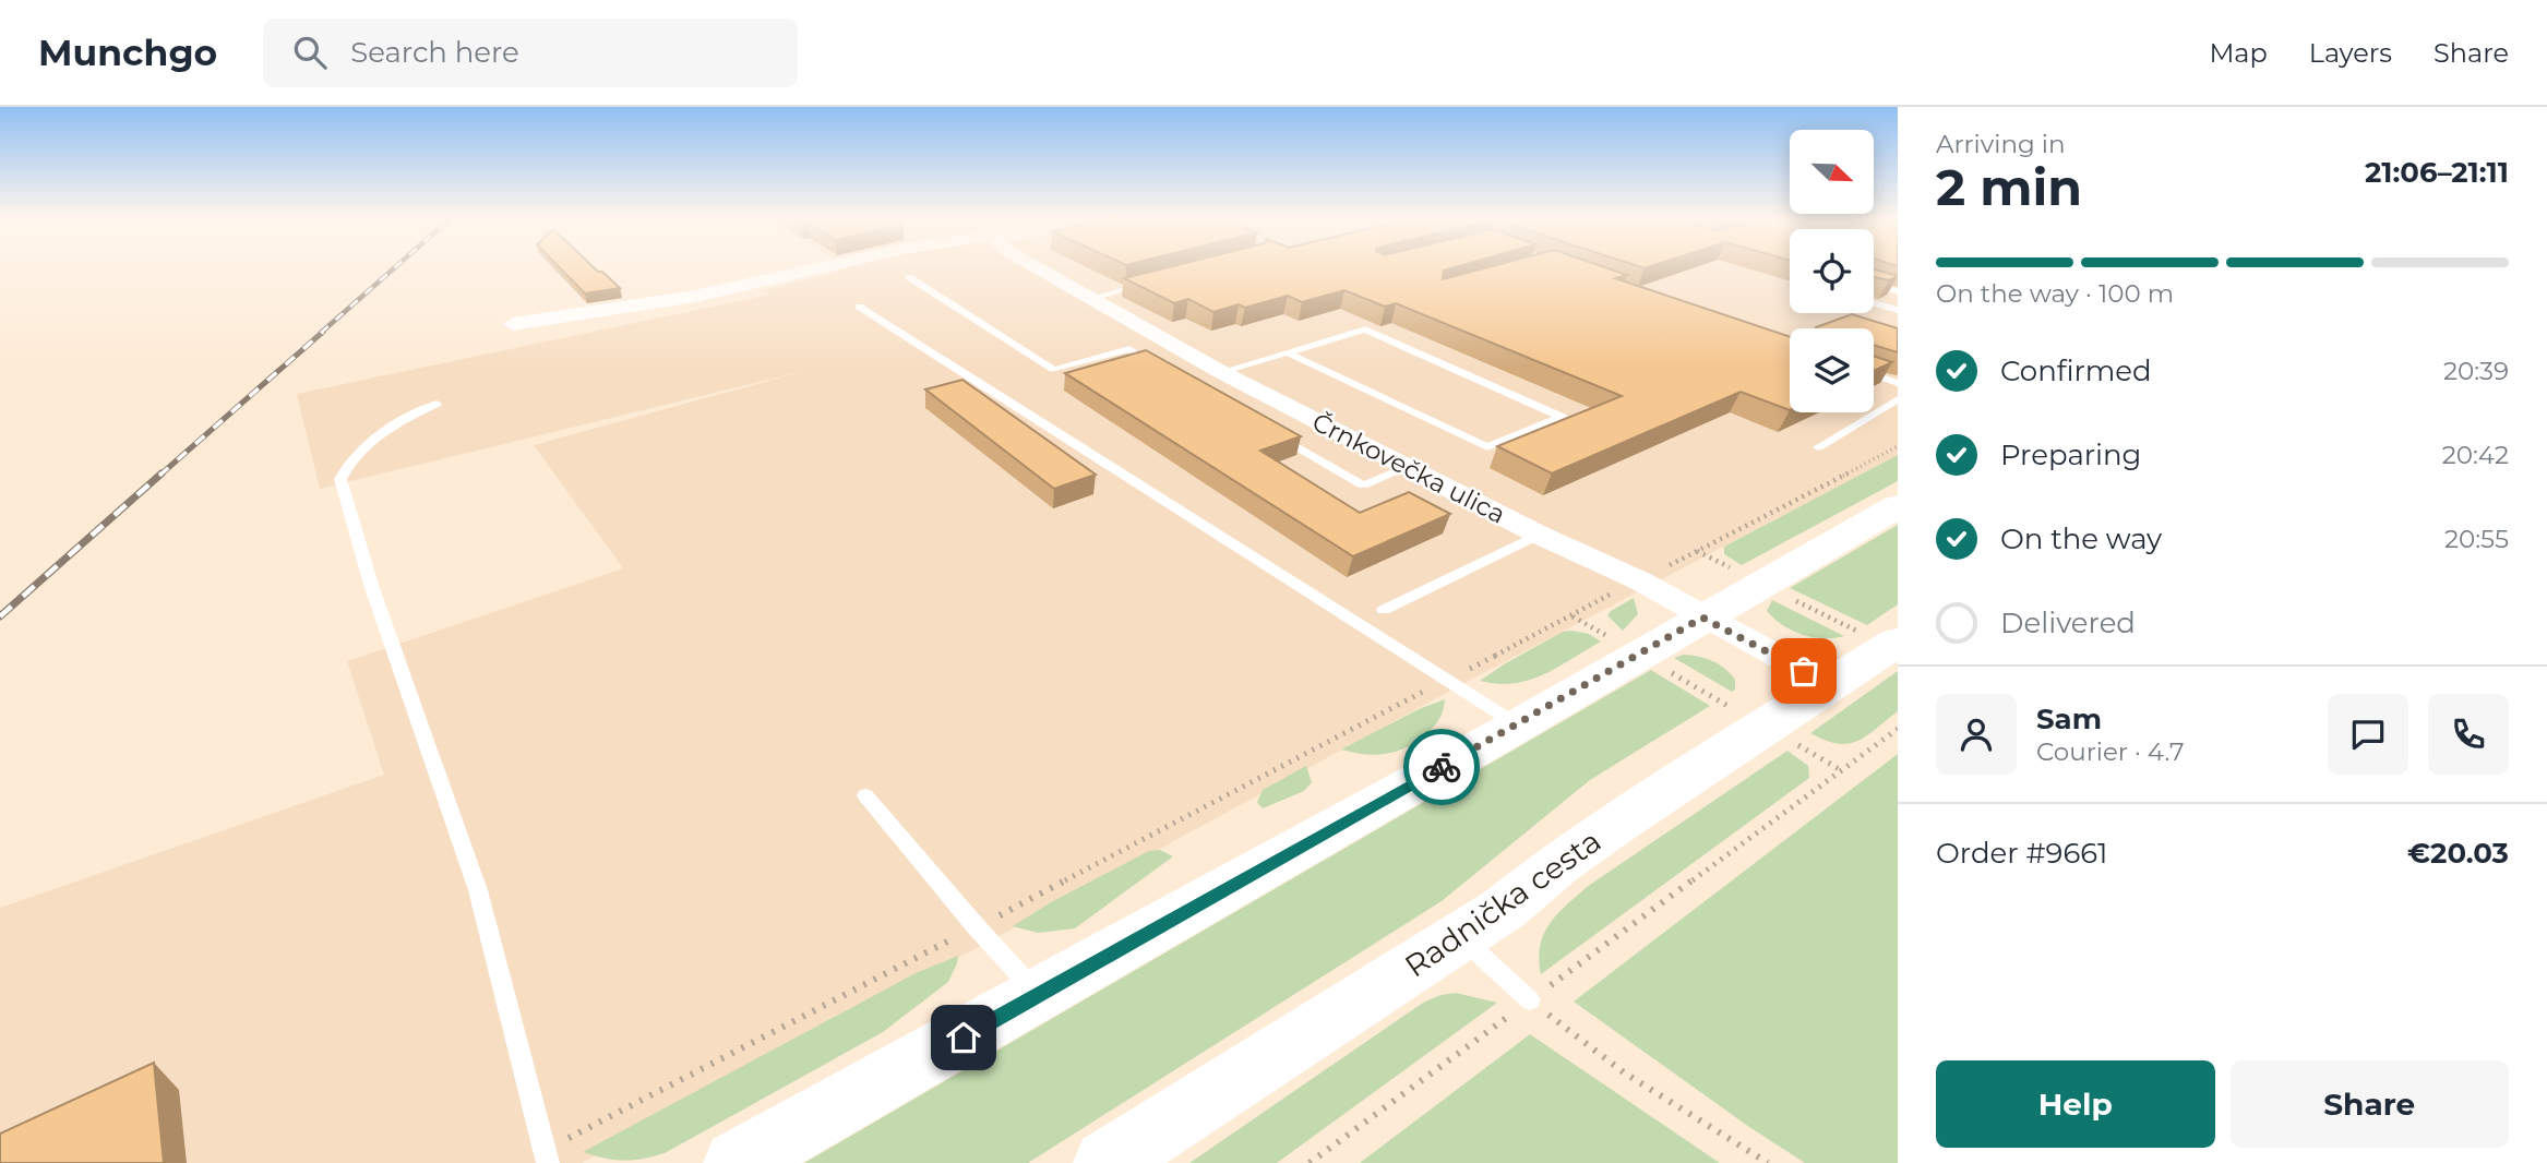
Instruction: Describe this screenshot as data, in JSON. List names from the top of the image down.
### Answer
{
  "streets": {
    "main road": ["Radnička cesta"],
    "street": ["Črnkovečka ulica"]
  },
  "crossings": [
    ["Črnkovečka ulica", "Radnička cesta"]
  ],
  "north": "bottom right",
  "page": {
    "header": "Munchgo",
    "search": "Search here",
    "nav": ["Map", "Layers", "Share"],
    "heading": ["2 min", "Arriving in", "21:06–21:11"],
    "panel": [
      "Sam",
      "Courier · 4.7",
      "Order #9661",
      "€20.03"
    ],
    "bar": "On the way · 100 m",
    "list": [
      ["Confirmed", "20:39"],
      ["Preparing", "20:42"],
      ["On the way", "20:55"],
      "Delivered"
    ],
    "buttons": ["Help", "Share"]
  }
}
